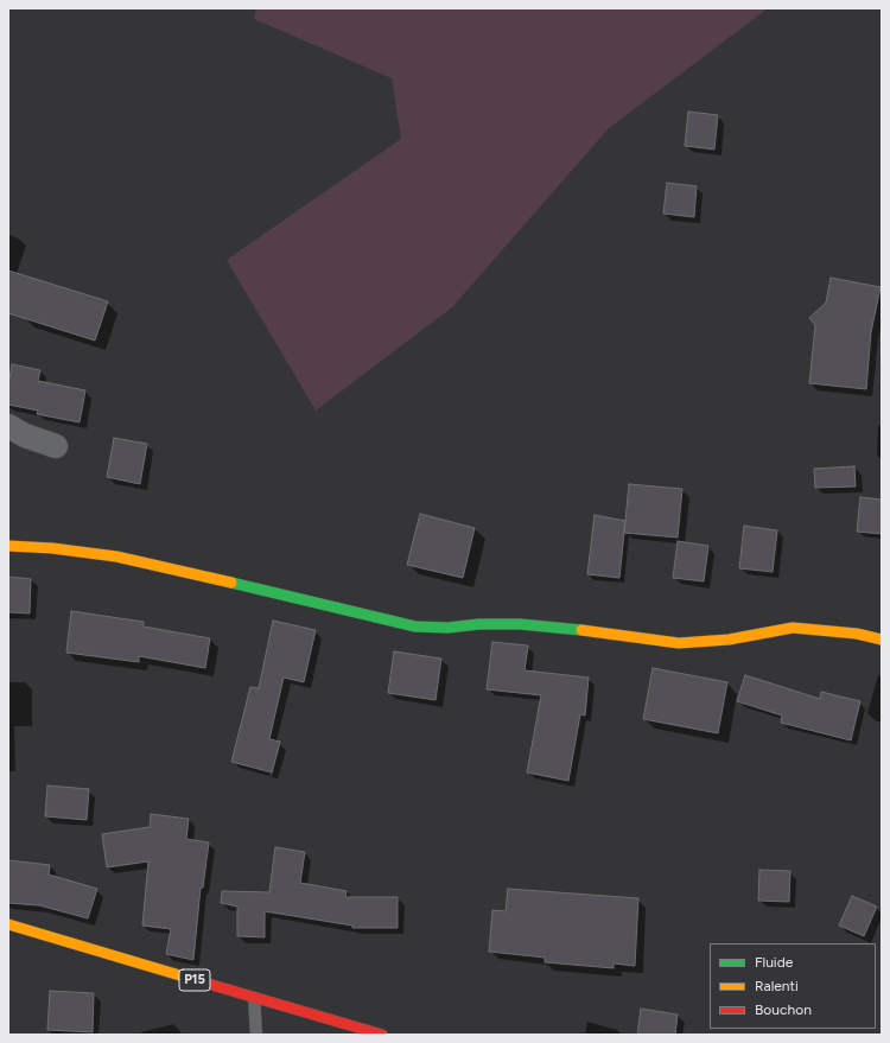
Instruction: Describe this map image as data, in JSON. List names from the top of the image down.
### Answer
{
  "streets": {
    "street": ["P15"]
  },
  "legend": ["Fluide", "Ralenti", "Bouchon"]
}
